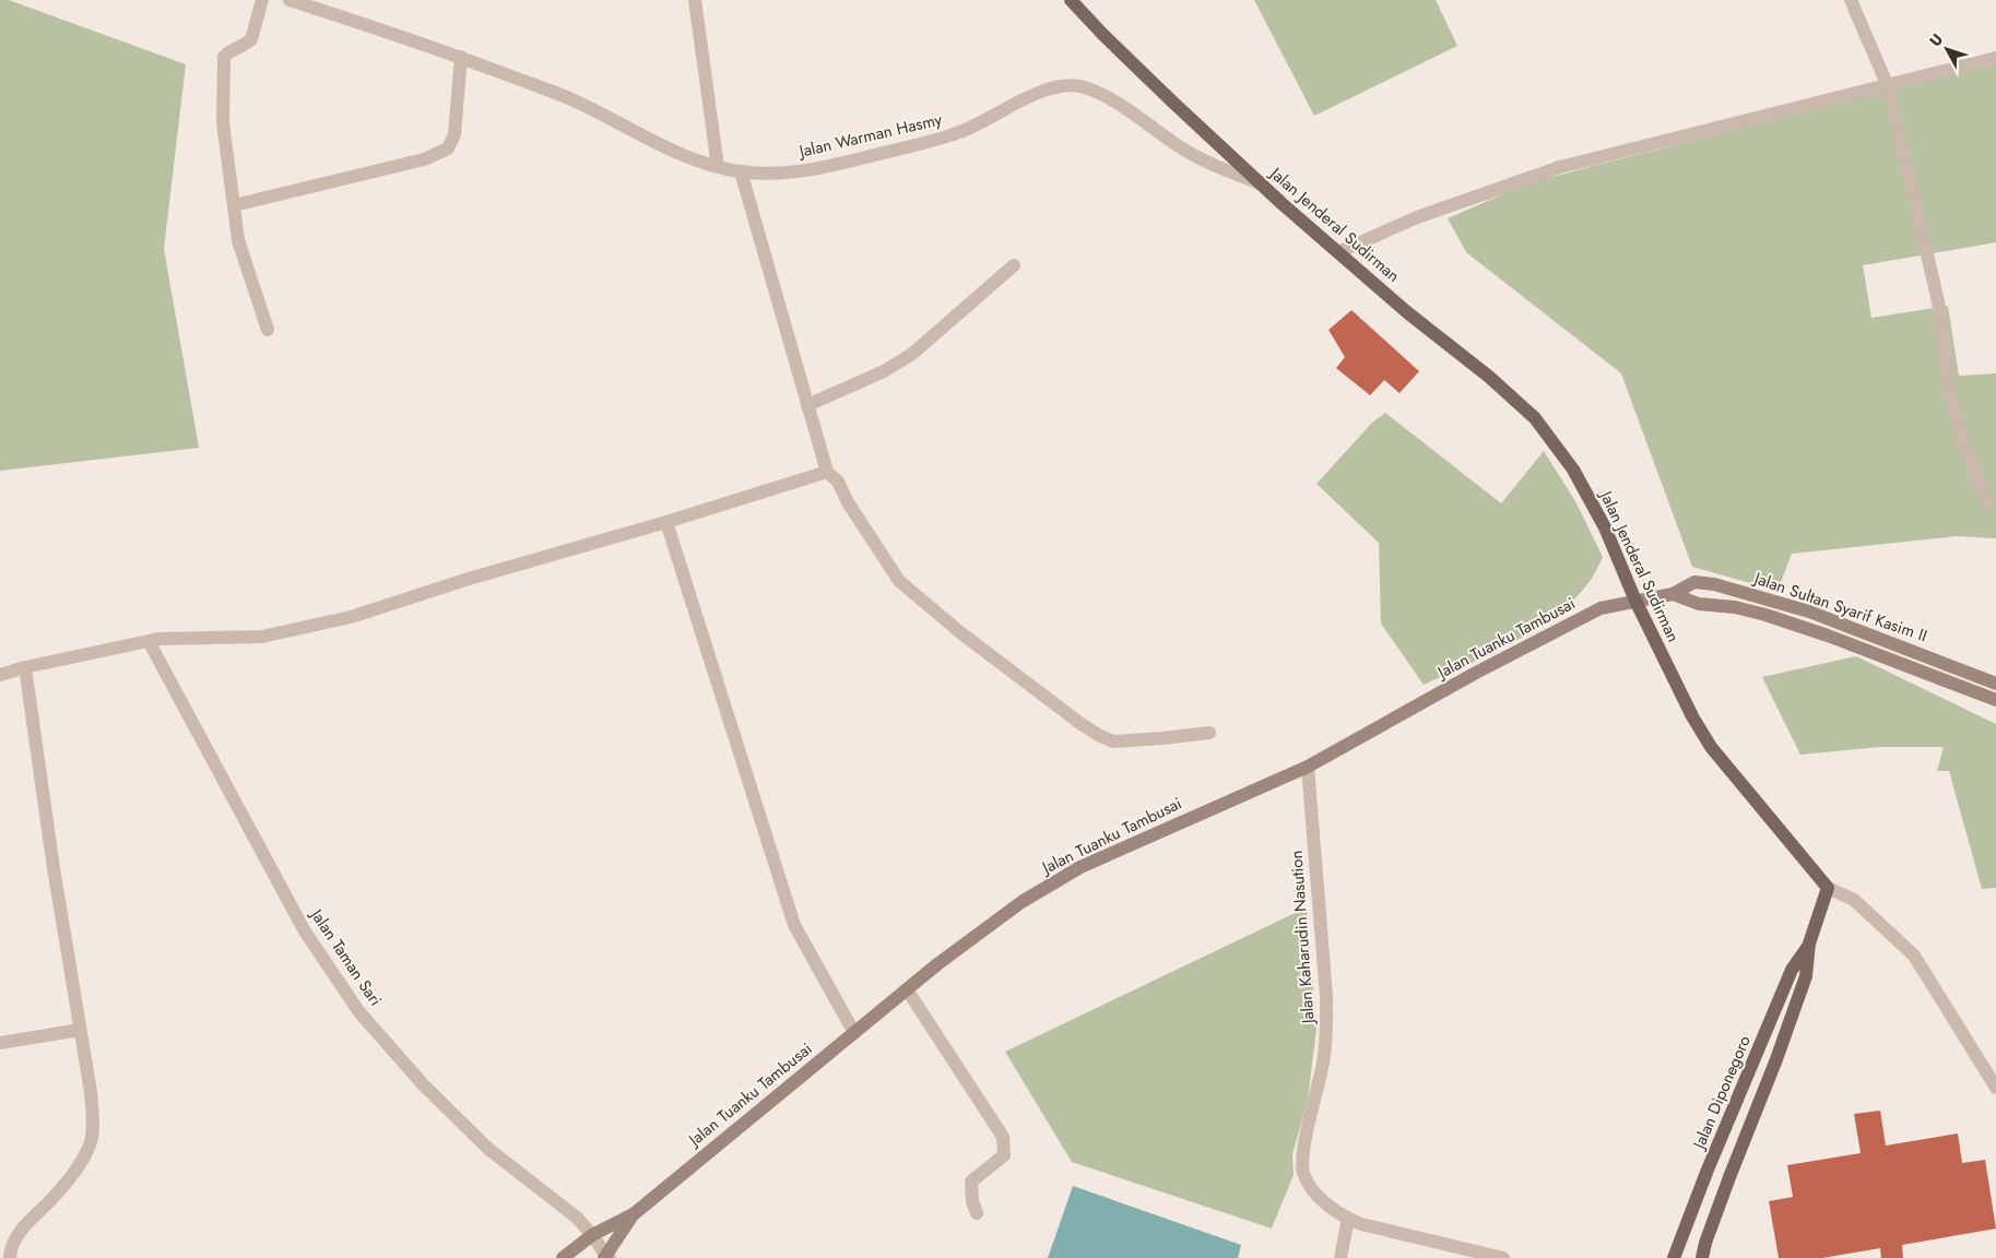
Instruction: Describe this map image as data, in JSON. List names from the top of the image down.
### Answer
{
  "streets": {
    "main road": [
      "Jalan Jenderal Sudirman",
      "Jalan Sultan Syarif Kasim II",
      "Jalan Tuanku Tambusai",
      "Jalan Diponegoro"
    ],
    "street": ["Jalan Warman Hasmy", "Jalan Kaharudin Nasution", "Jalan Taman Sari"]
  },
  "crossings": [
    ["Jalan Warman Hasmy", "Jalan Jenderal Sudirman"],
    ["Jalan Jenderal Sudirman", "Jalan Sultan Syarif Kasim II"],
    ["Jalan Jenderal Sudirman", "Jalan Tuanku Tambusai"],
    ["Jalan Jenderal Sudirman", "Jalan Diponegoro"],
    ["Jalan Sultan Syarif Kasim II", "Jalan Tuanku Tambusai"],
    ["Jalan Tuanku Tambusai", "Jalan Kaharudin Nasution"],
    ["Jalan Tuanku Tambusai", "Jalan Taman Sari"]
  ],
  "north": "top left"
}
